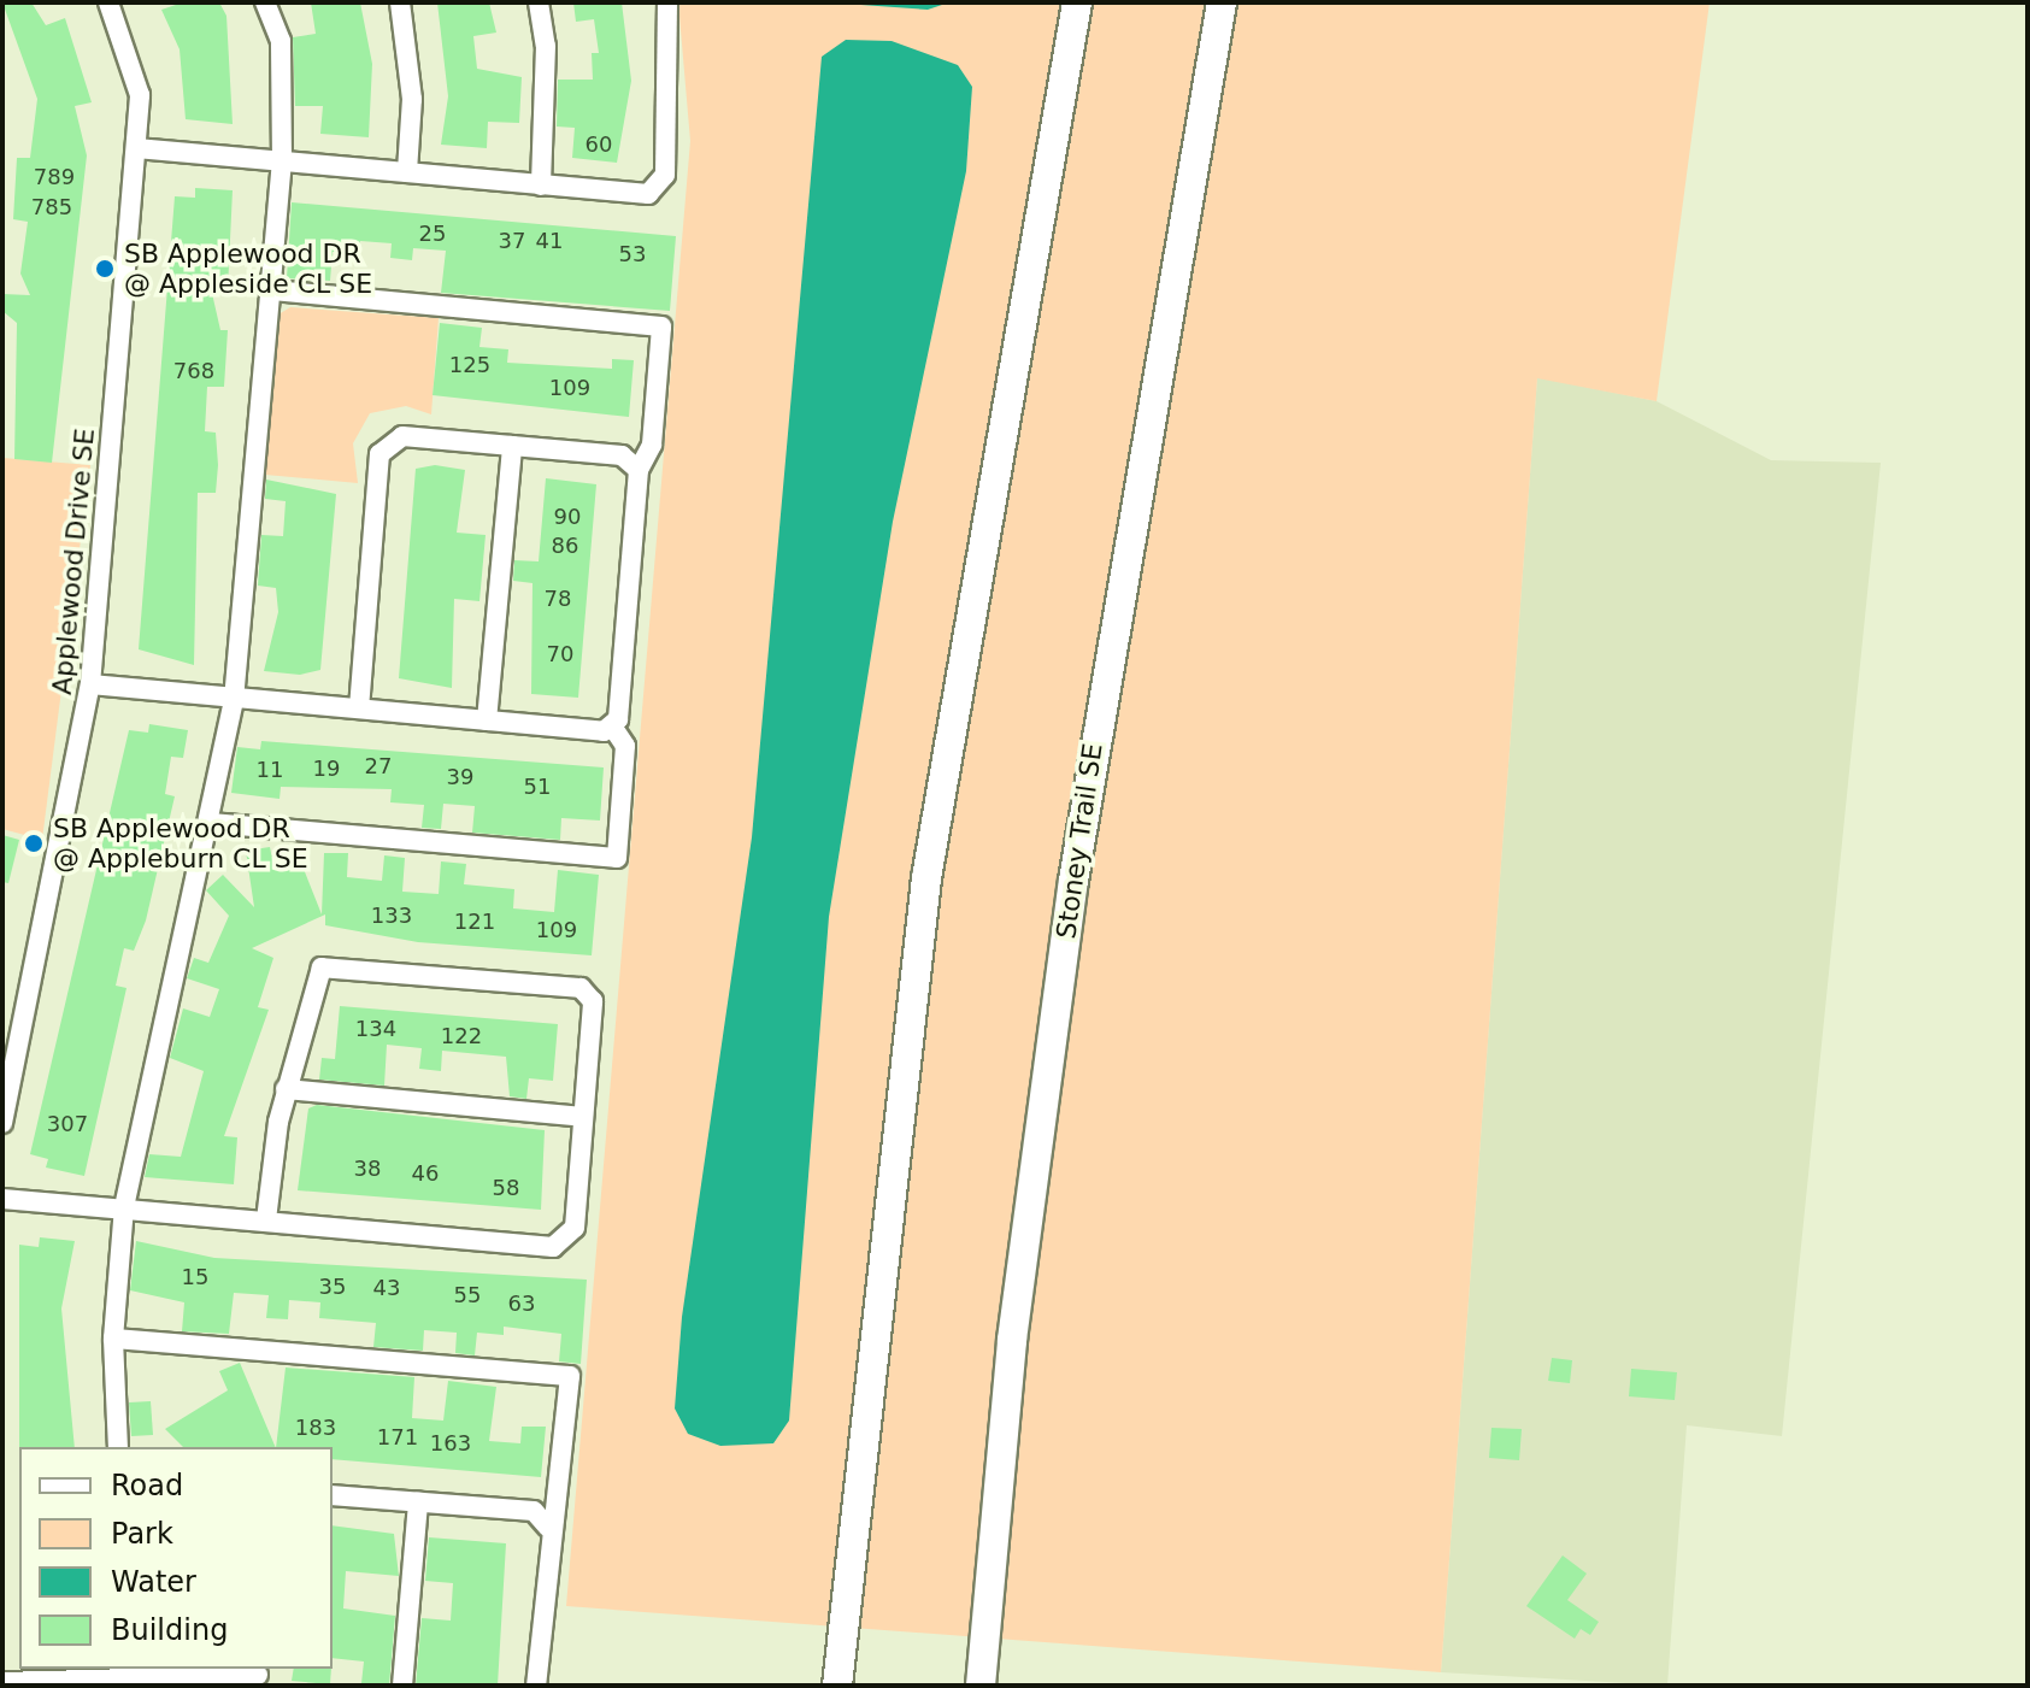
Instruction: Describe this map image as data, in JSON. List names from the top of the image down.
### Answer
{
  "streets": {
    "highway": ["Stoney Trail SE"],
    "street": ["Applewood Drive SE"]
  },
  "places": ["SB Applewood DR @ Appleside CL SE", "SB Applewood DR @ Appleburn CL SE"],
  "house_numbers": [
    "60",
    "789",
    "785",
    "25",
    "37",
    "41",
    "53",
    "125",
    "768",
    "109",
    "90",
    "86",
    "78",
    "70",
    "27",
    "19",
    "11",
    "39",
    "51",
    "133",
    "121",
    "109",
    "134",
    "122",
    "307",
    "38",
    "46",
    "58",
    "15",
    "35",
    "43",
    "55",
    "63",
    "183",
    "171",
    "163"
  ],
  "legend": [
    "Road",
    "Park",
    "Water",
    "Building"
  ]
}
